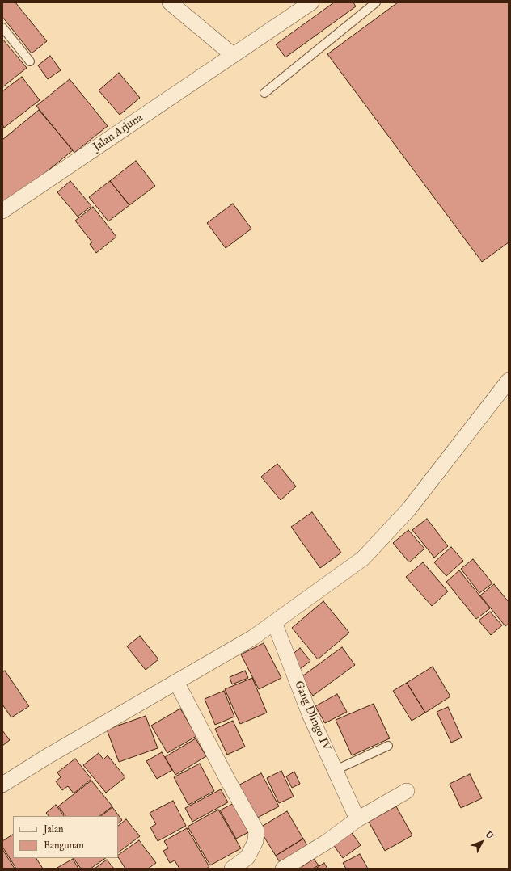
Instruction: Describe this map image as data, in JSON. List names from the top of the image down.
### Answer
{
  "streets": {
    "street": ["Jalan Arjuna", "Gang Dlingo IV"]
  },
  "legend": ["Jalan", "Bangunan"],
  "north": "top right"
}
